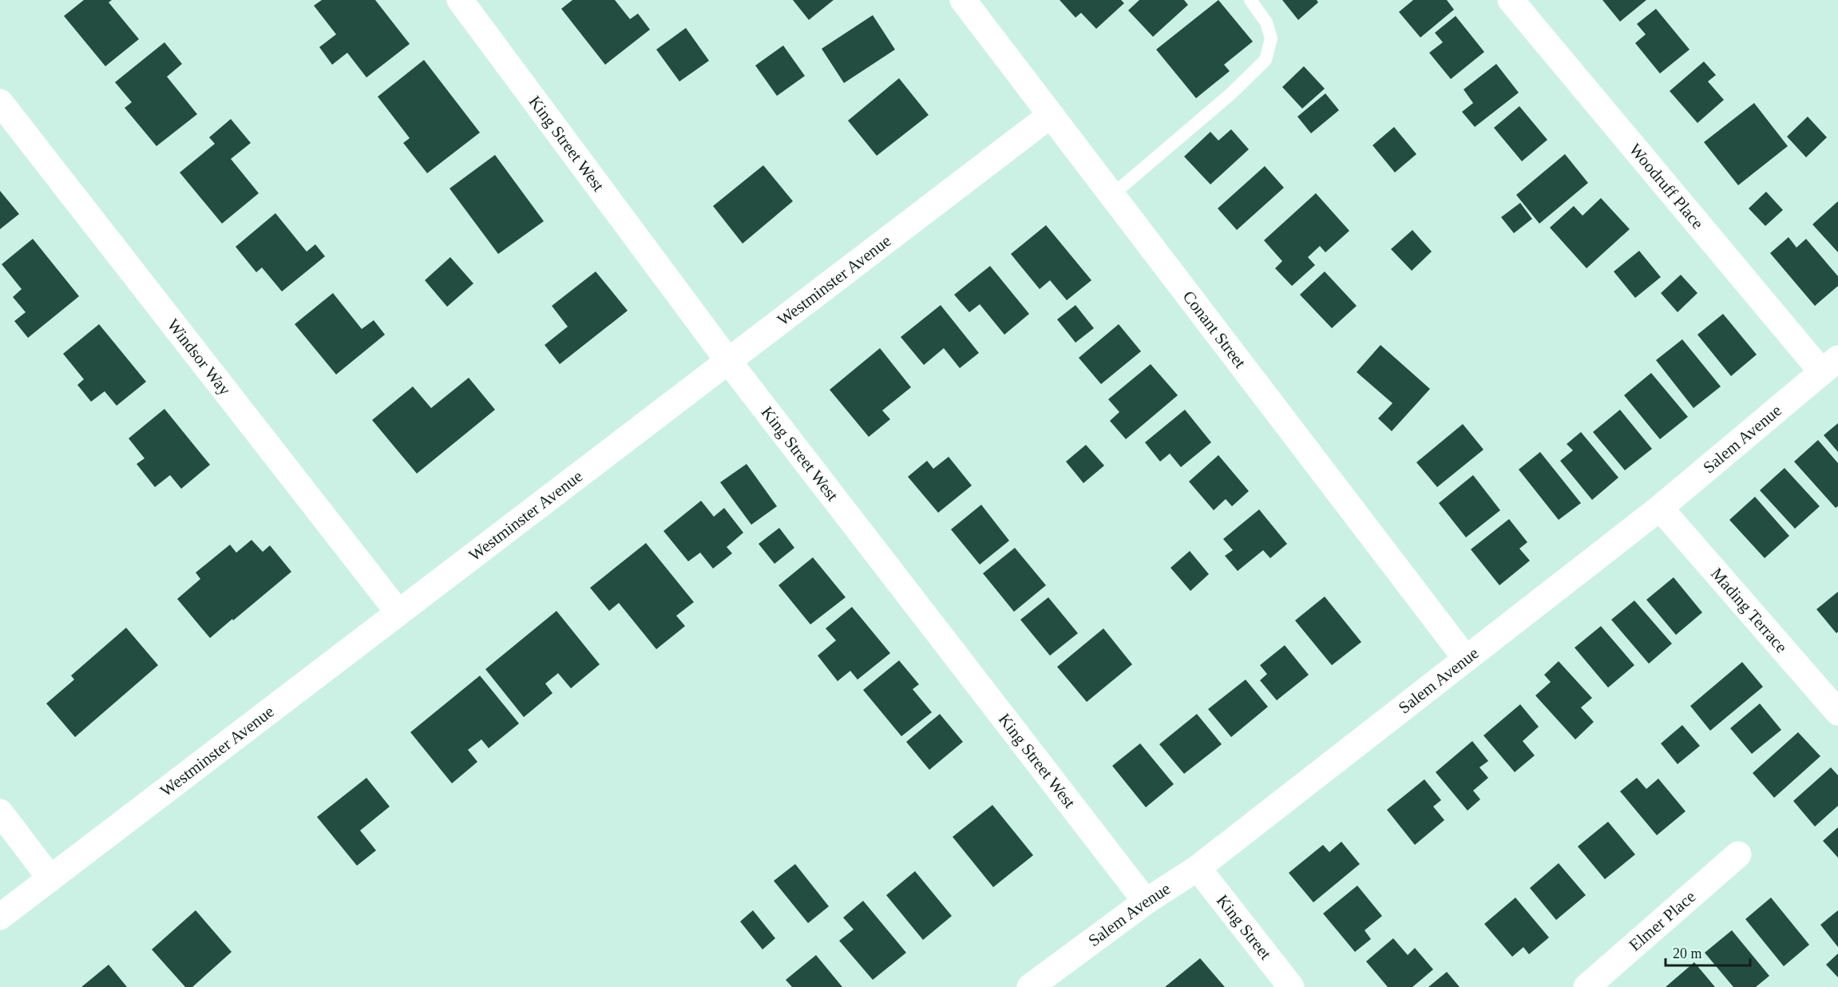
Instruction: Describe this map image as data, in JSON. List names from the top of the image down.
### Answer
{
  "streets": {
    "street": [
      "King Street West",
      "Woodruff Place",
      "Westminster Avenue",
      "Conant Street",
      "Windsor Way",
      "Salem Avenue",
      "Mading Terrace",
      "Elmer Place",
      "King Street"
    ]
  },
  "crossings": [
    ["King Street West", "Westminster Avenue"],
    ["King Street West", "Salem Avenue"],
    ["Woodruff Place", "Salem Avenue"],
    ["Westminster Avenue", "Conant Street"],
    ["Westminster Avenue", "Windsor Way"],
    ["Conant Street", "Salem Avenue"],
    ["Salem Avenue", "Mading Terrace"],
    ["Salem Avenue", "King Street"]
  ],
  "scale_bar": "20 m"
}
